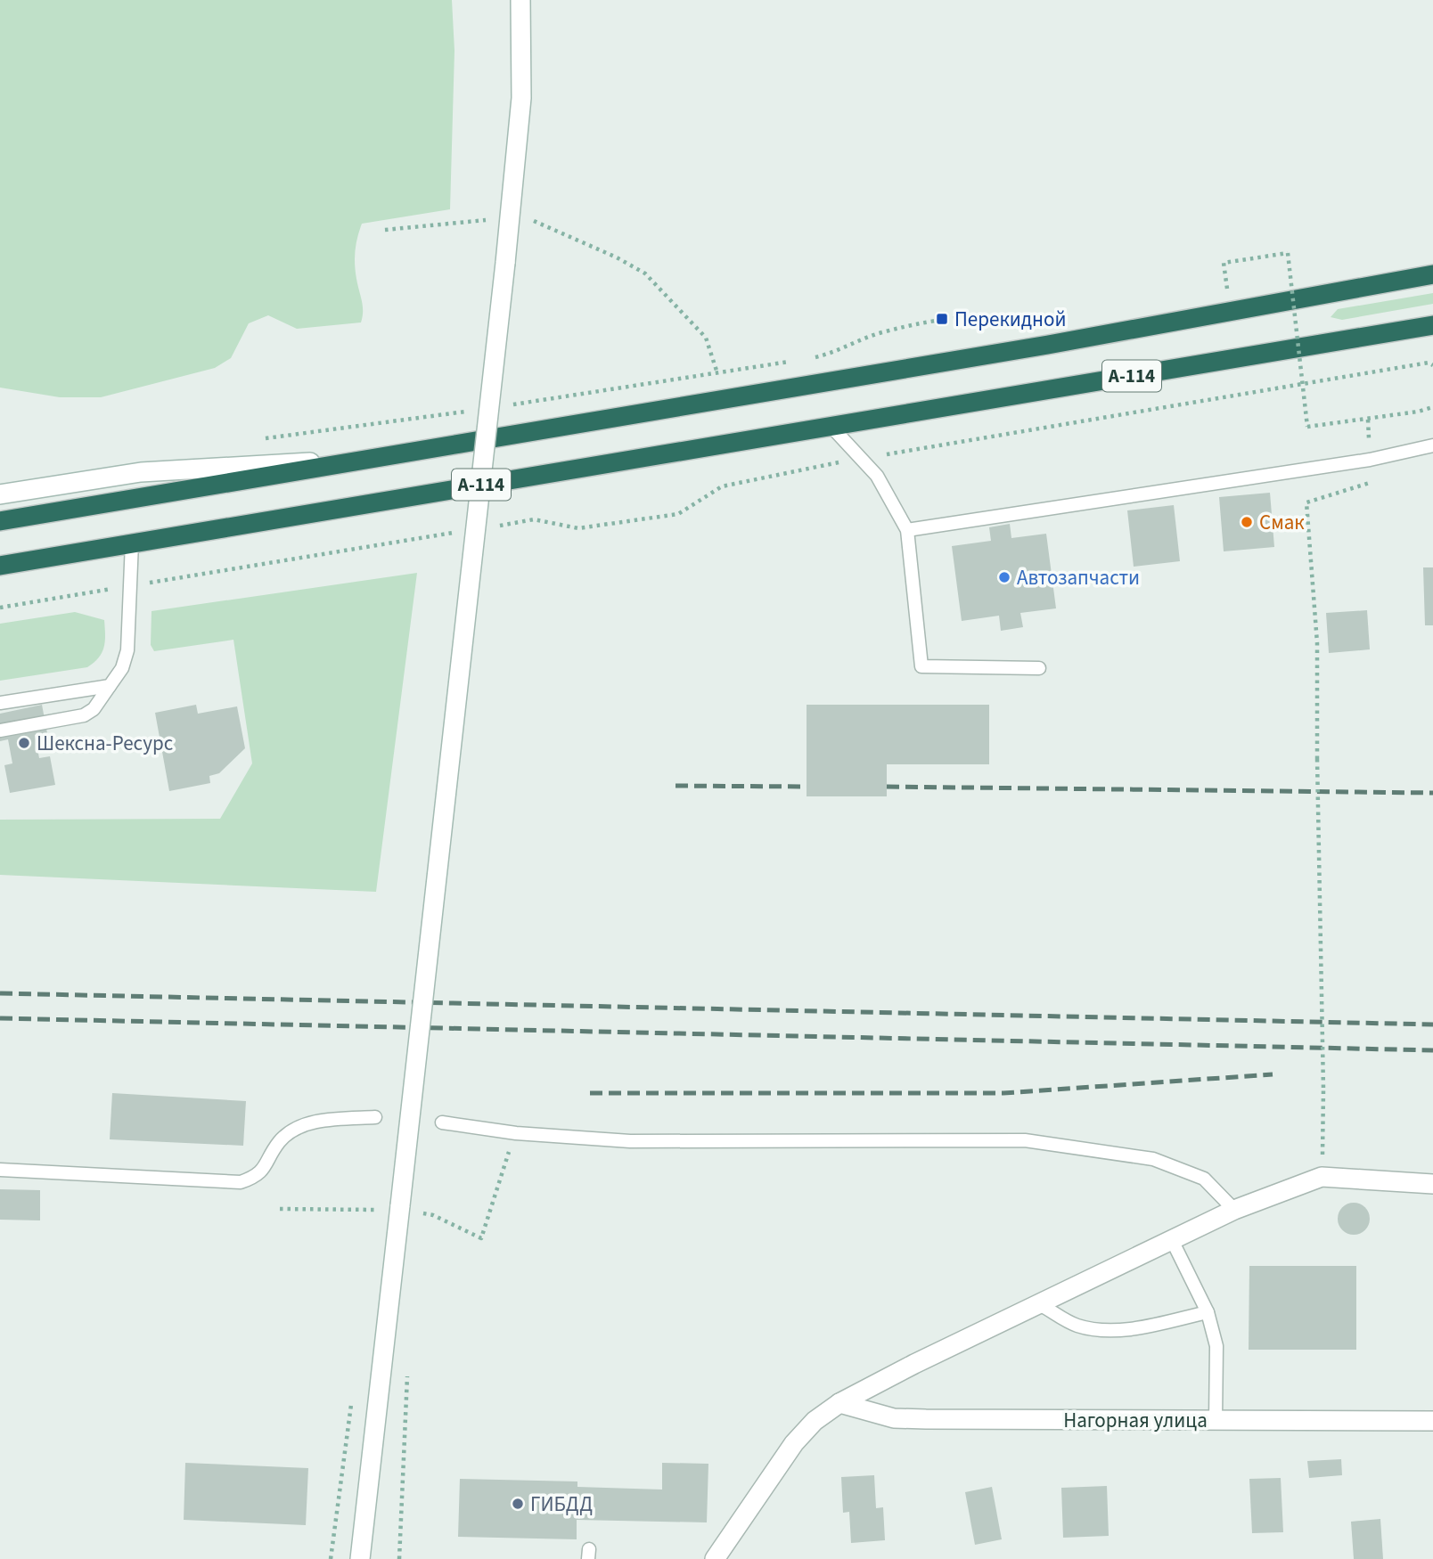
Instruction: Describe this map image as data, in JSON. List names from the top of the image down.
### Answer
{
  "streets": {
    "highway": ["А-114"],
    "street": ["Нагорная улица"]
  },
  "places": {
    "transit": ["Перекидной"],
    "other": [
      "Смак",
      "Автозапчасти",
      "Шексна-Ресурс",
      "ГИБДД"
    ]
  }
}
